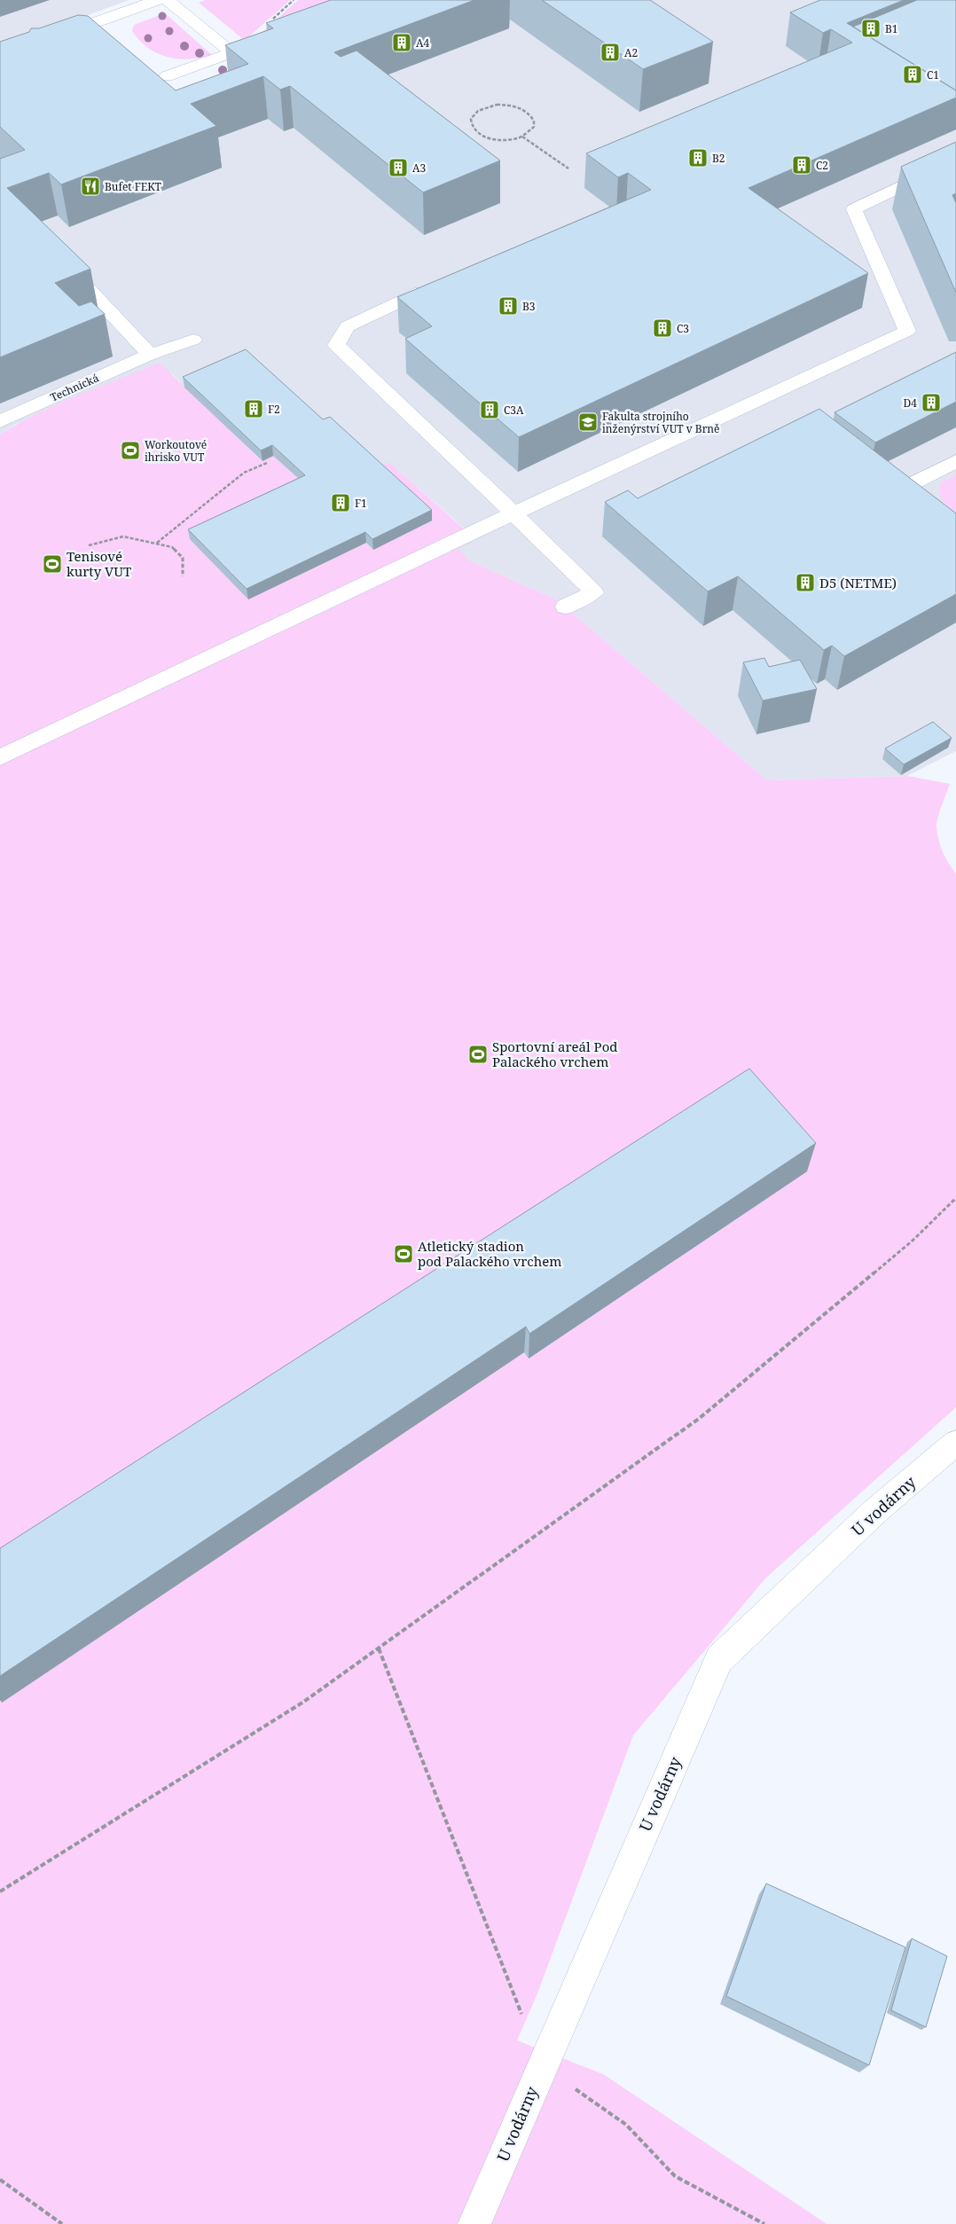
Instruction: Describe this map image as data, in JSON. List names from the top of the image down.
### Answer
{
  "streets": {
    "street": ["Technická", "U vodárny"]
  },
  "places": {
    "building": [
      "B1",
      "A4",
      "A2",
      "C1",
      "B2",
      "C2",
      "A3",
      "B3",
      "C3",
      "D4",
      "F2",
      "C3A",
      "F1",
      "D5 (NETME)"
    ],
    "restaurant": ["Bufet FEKT"],
    "school or university": ["Fakulta strojního inženýrství VUT v Brně"],
    "sports": [
      "Workoutové ihrisko VUT",
      "Tenisové kurty VUT",
      "Sportovní areál Pod Palackého vrchem",
      "Atletický stadion pod Palackého vrchem"
    ]
  }
}
